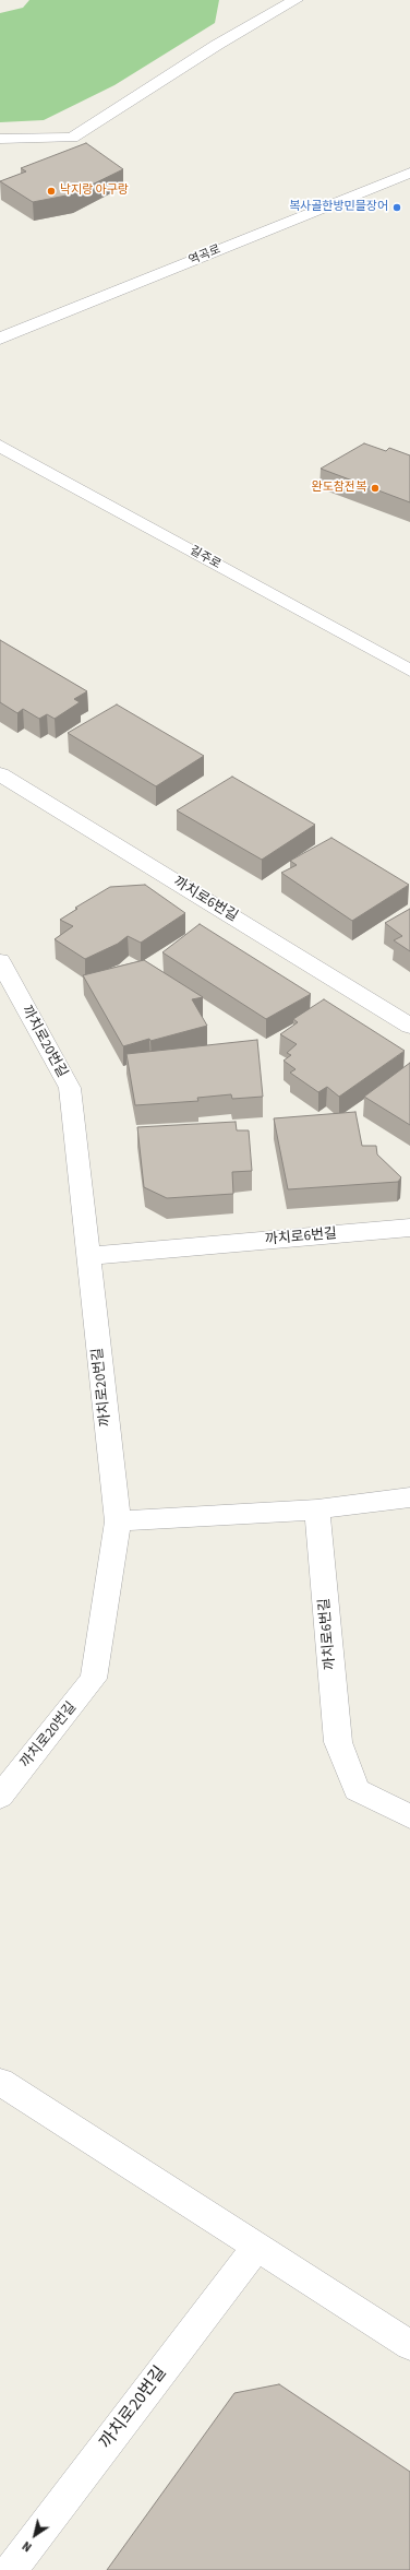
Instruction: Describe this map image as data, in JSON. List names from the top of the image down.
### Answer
{
  "streets": {
    "street": [
      "역곡로",
      "길주로",
      "까치로6번길",
      "까치로20번길"
    ]
  },
  "crossings": [
    ["까치로6번길", "까치로20번길"]
  ],
  "places": ["낙지랑 아구랑", "복사골한방민믈장어", "완도참전복"],
  "north": "bottom left"
}
